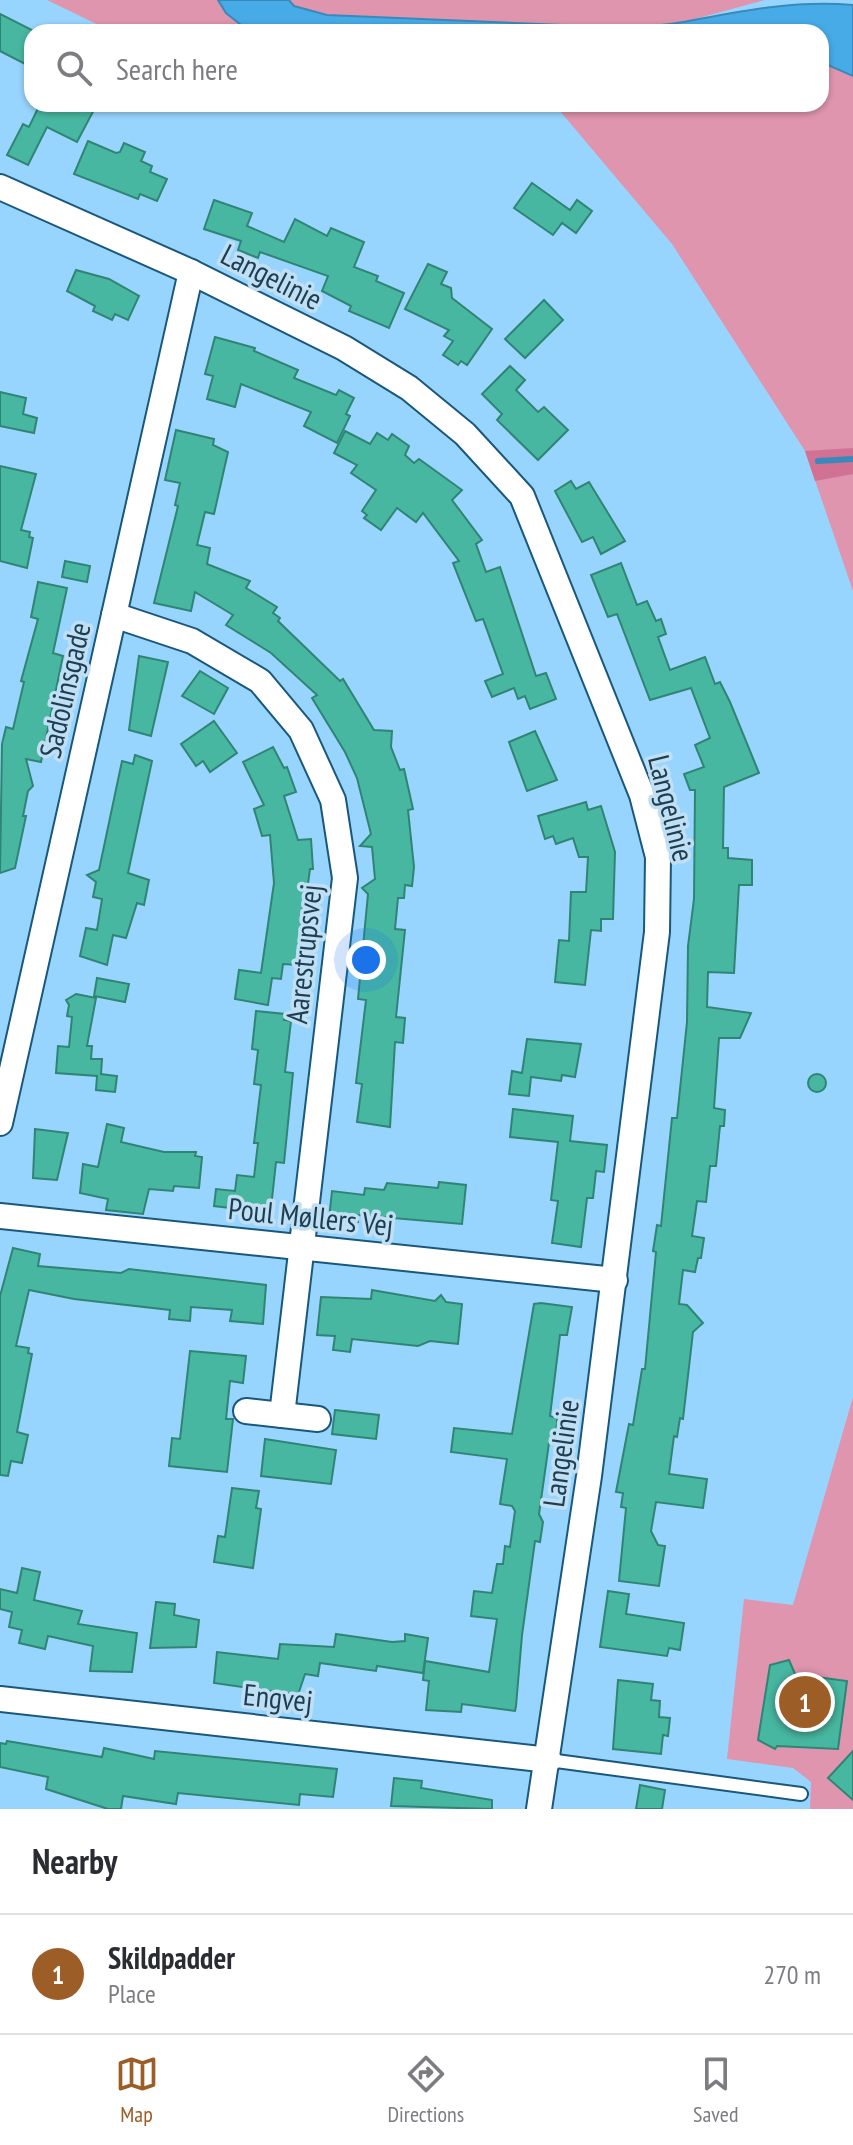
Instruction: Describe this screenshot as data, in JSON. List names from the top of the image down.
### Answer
{
  "streets": {
    "street": [
      "Langelinie",
      "Sadolinsgade",
      "Aarestrupsvej",
      "Poul Møllers Vej",
      "Engvej"
    ]
  },
  "crossings": [
    ["Langelinie", "Sadolinsgade"],
    ["Langelinie", "Poul Møllers Vej"],
    ["Langelinie", "Engvej"],
    ["Sadolinsgade", "Aarestrupsvej"],
    ["Aarestrupsvej", "Poul Møllers Vej"]
  ],
  "page": {
    "search": "Search here",
    "pins": "1",
    "heading": "Nearby",
    "list": [
      {
        "mark": "1",
        "name": "Skildpadder",
        "note": "Place",
        "value": "270 m"
      }
    ],
    "nav": ["Map", "Directions", "Saved"]
  }
}
